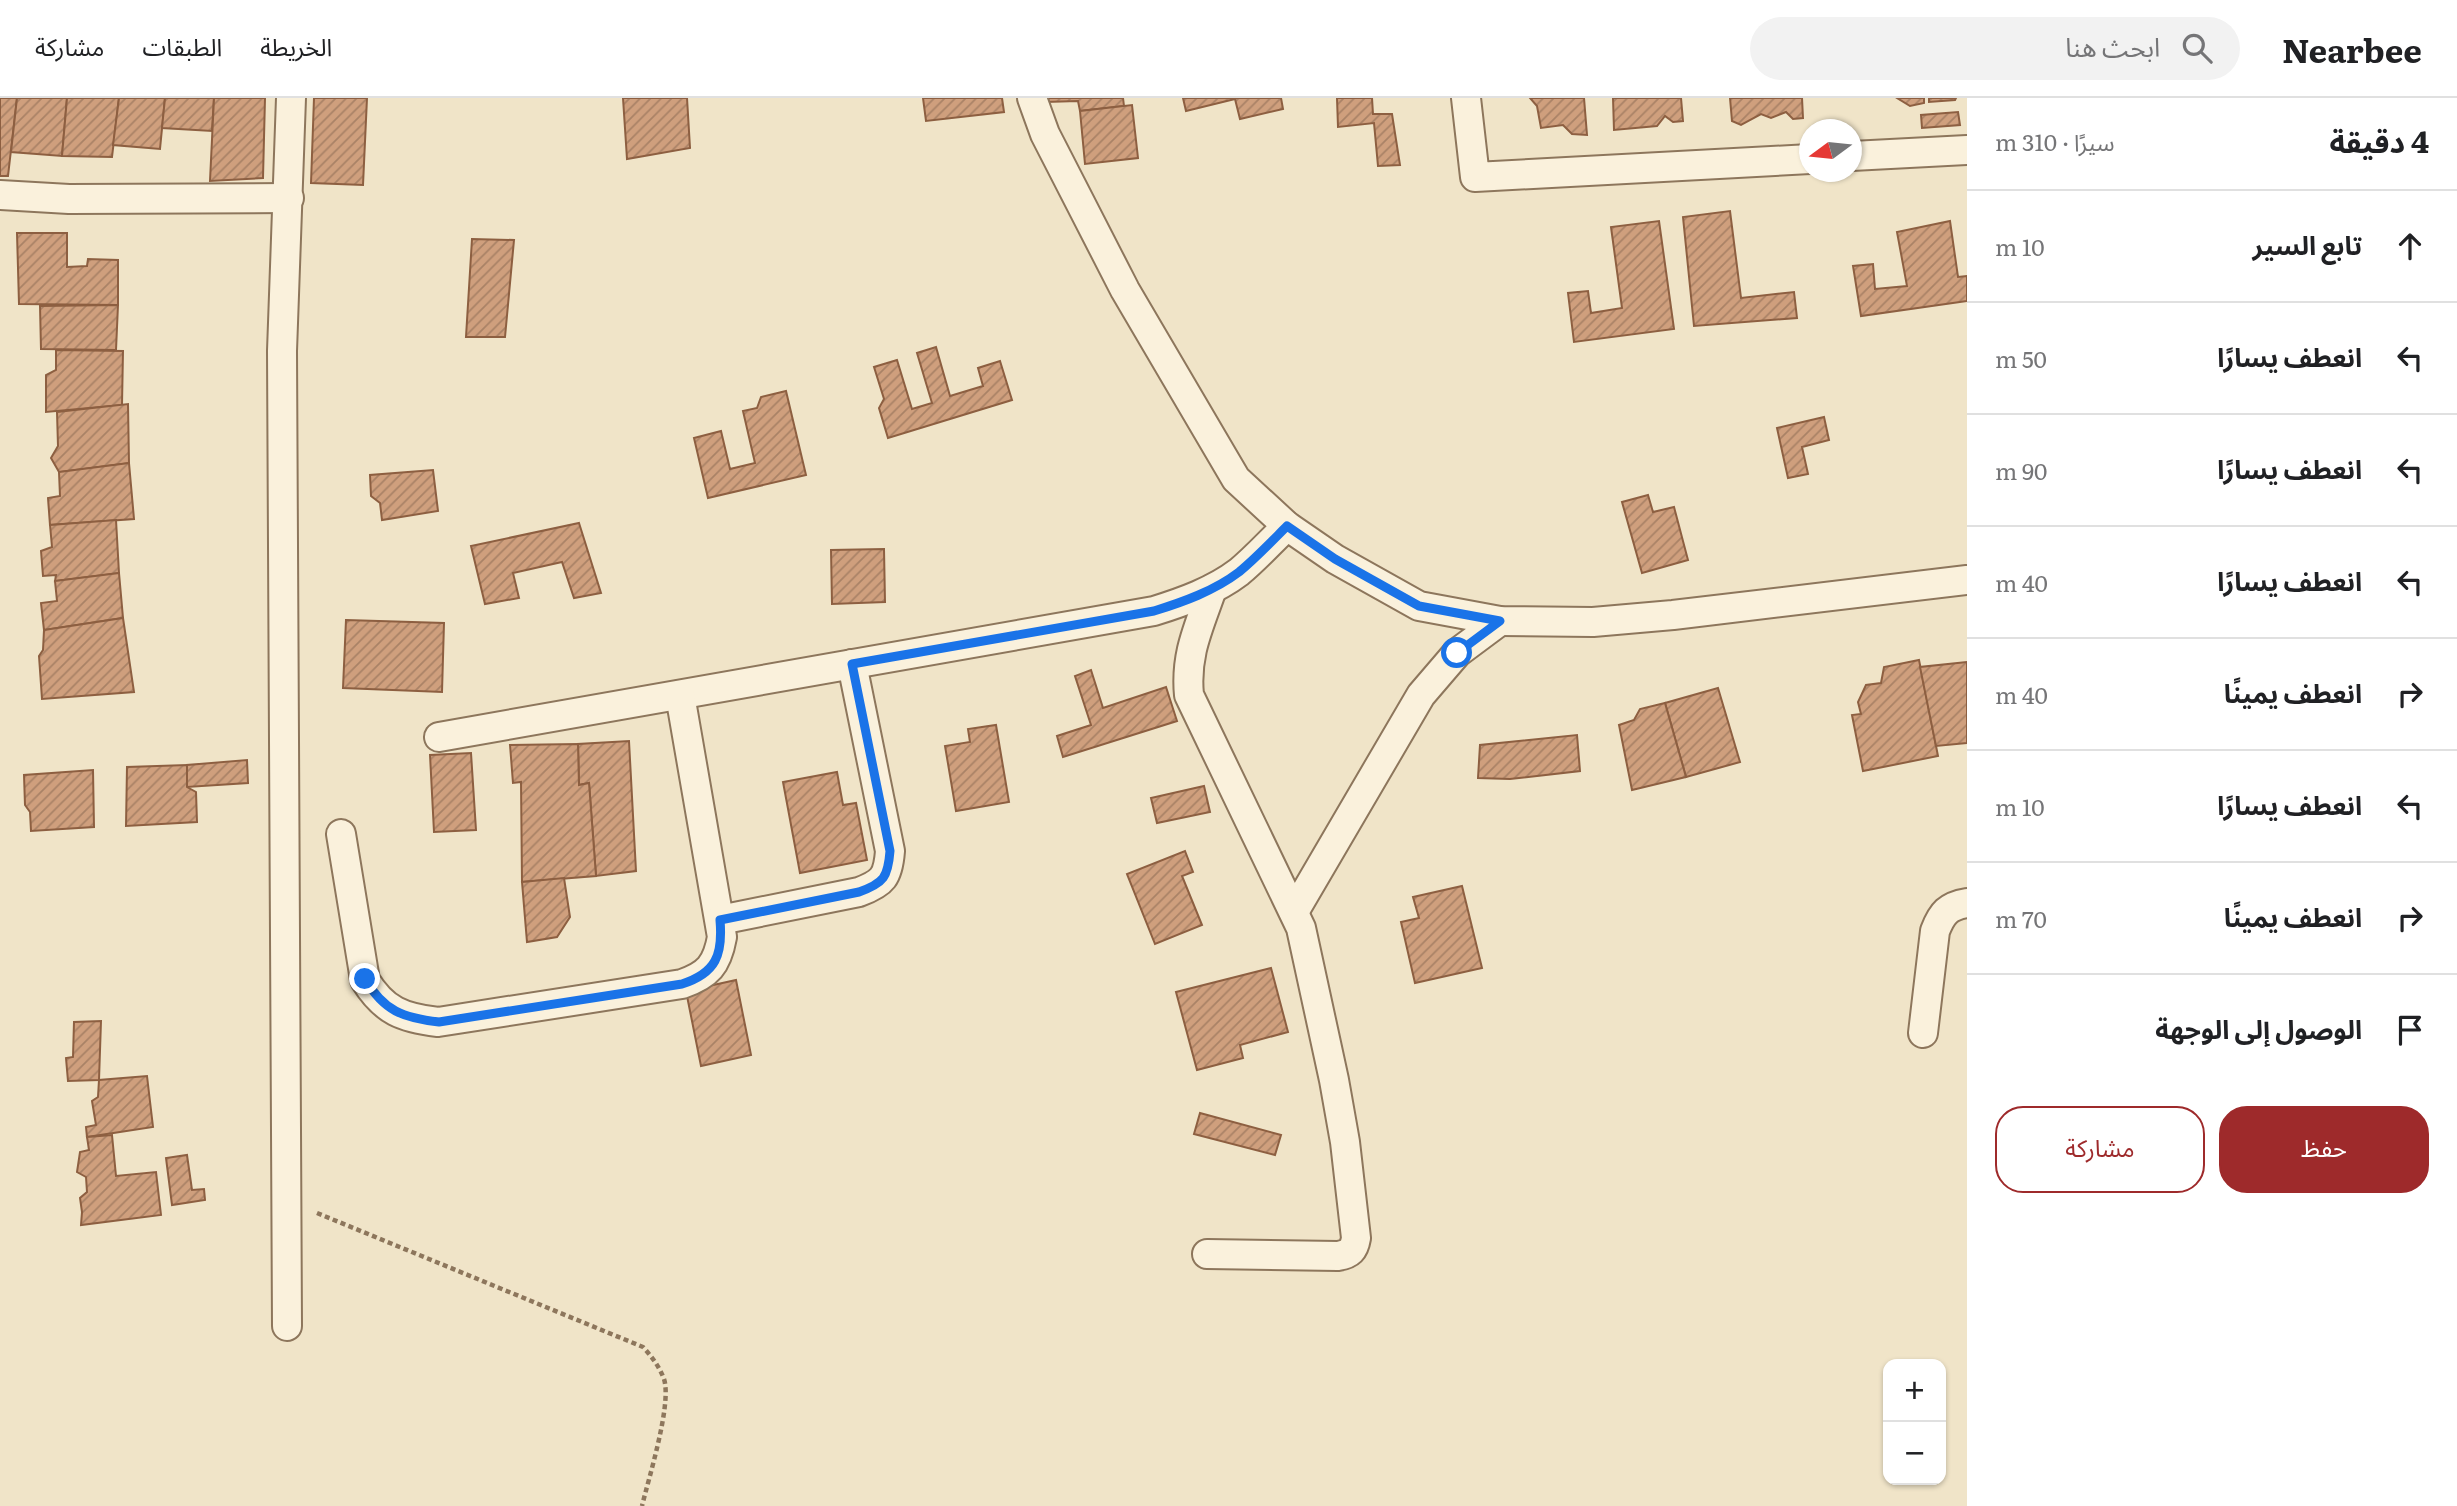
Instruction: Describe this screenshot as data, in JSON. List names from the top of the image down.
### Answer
{
  "north": "left",
  "page": {
    "header": "Nearbee",
    "search": "ابحث هنا",
    "nav": ["الخريطة", "الطبقات", "مشاركة"],
    "heading": ["4 دقيقة", "سيرًا · 310 m"],
    "list": [
      ["تابع السير", "10 m"],
      ["انعطف يسارًا", "50 m"],
      ["انعطف يسارًا", "90 m"],
      ["انعطف يسارًا", "40 m"],
      ["انعطف يمينًا", "40 m"],
      ["انعطف يسارًا", "10 m"],
      ["انعطف يمينًا", "70 m"],
      "الوصول إلى الوجهة"
    ],
    "buttons": ["حفظ", "مشاركة"],
    "map_buttons": ["+", "−"]
  }
}
